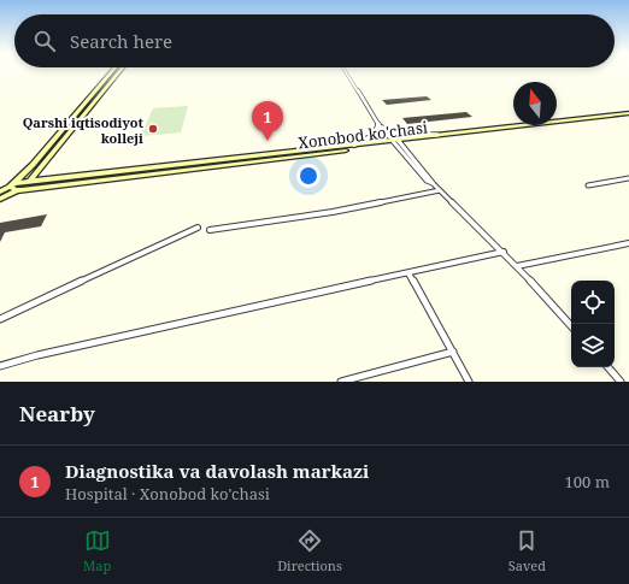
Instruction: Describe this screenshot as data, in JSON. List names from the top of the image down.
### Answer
{
  "streets": {
    "main road": ["Xonobod ko'chasi"]
  },
  "places": ["Qarshi iqtisodiyot kolleji"],
  "north": "top",
  "page": {
    "search": "Search here",
    "pins": "1",
    "heading": "Nearby",
    "list": [
      {
        "mark": "1",
        "name": "Diagnostika va davolash markazi",
        "note": "Hospital · Xonobod ko'chasi",
        "value": "100 m"
      }
    ],
    "nav": ["Map", "Directions", "Saved"]
  }
}
